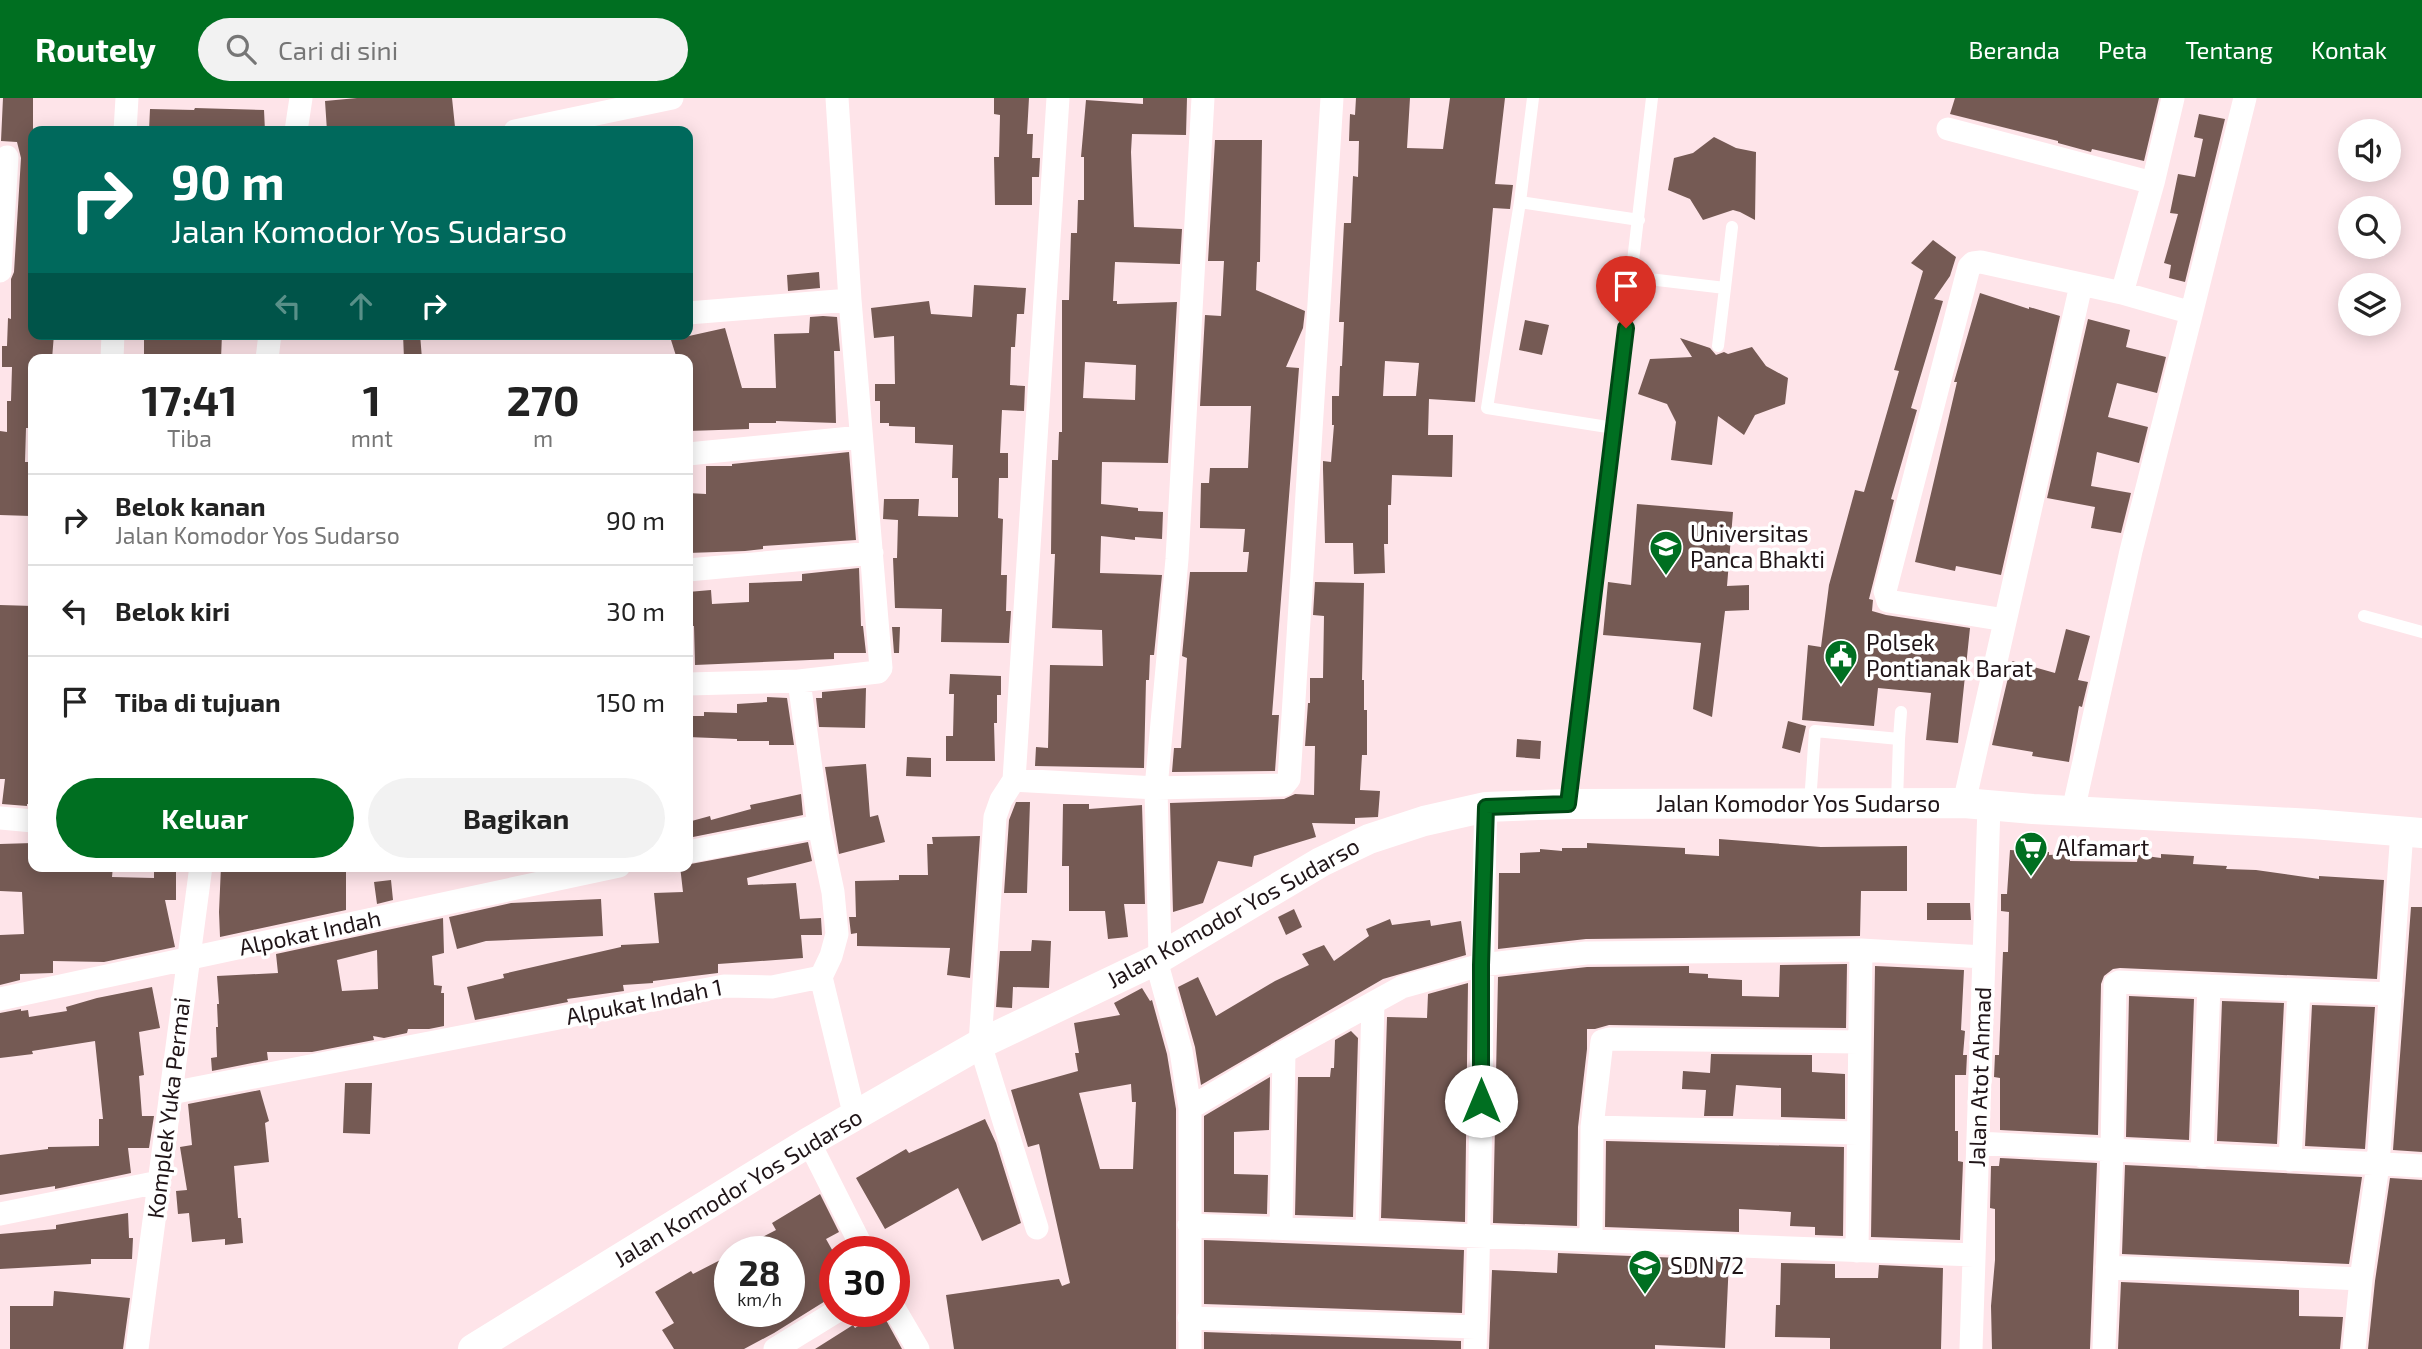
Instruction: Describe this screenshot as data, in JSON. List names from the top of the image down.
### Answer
{
  "streets": {
    "street": [
      "Jalan Komodor Yos Sudarso",
      "Alpokat Indah",
      "Alpukat Indah 1",
      "Jalan Atot Ahmad",
      "Komplek Yuka Permai"
    ]
  },
  "crossings": [
    ["Jalan Komodor Yos Sudarso", "Jalan Atot Ahmad"],
    ["Alpokat Indah", "Komplek Yuka Permai"],
    ["Alpukat Indah 1", "Komplek Yuka Permai"]
  ],
  "places": {
    "school or university": ["Universitas Panca Bhakti", "SDN 72"],
    "public building": ["Polsek Pontianak Barat"],
    "supermarket": ["Alfamart"]
  },
  "page": {
    "header": "Routely",
    "search": "Cari di sini",
    "nav": [
      "Beranda",
      "Peta",
      "Tentang",
      "Kontak"
    ],
    "turn": ["90 m", "Jalan Komodor Yos Sudarso"],
    "eta": [
      "17:41",
      "Tiba",
      "1",
      "mnt",
      "270",
      "m"
    ],
    "list": [
      {
        "name": "Belok kanan",
        "note": "Jalan Komodor Yos Sudarso",
        "value": "90 m"
      },
      {
        "name": "Belok kiri",
        "value": "30 m"
      },
      {
        "name": "Tiba di tujuan",
        "value": "150 m"
      }
    ],
    "buttons": ["Keluar", "Bagikan"],
    "speed": "28 km/h",
    "limit": "30"
  }
}
